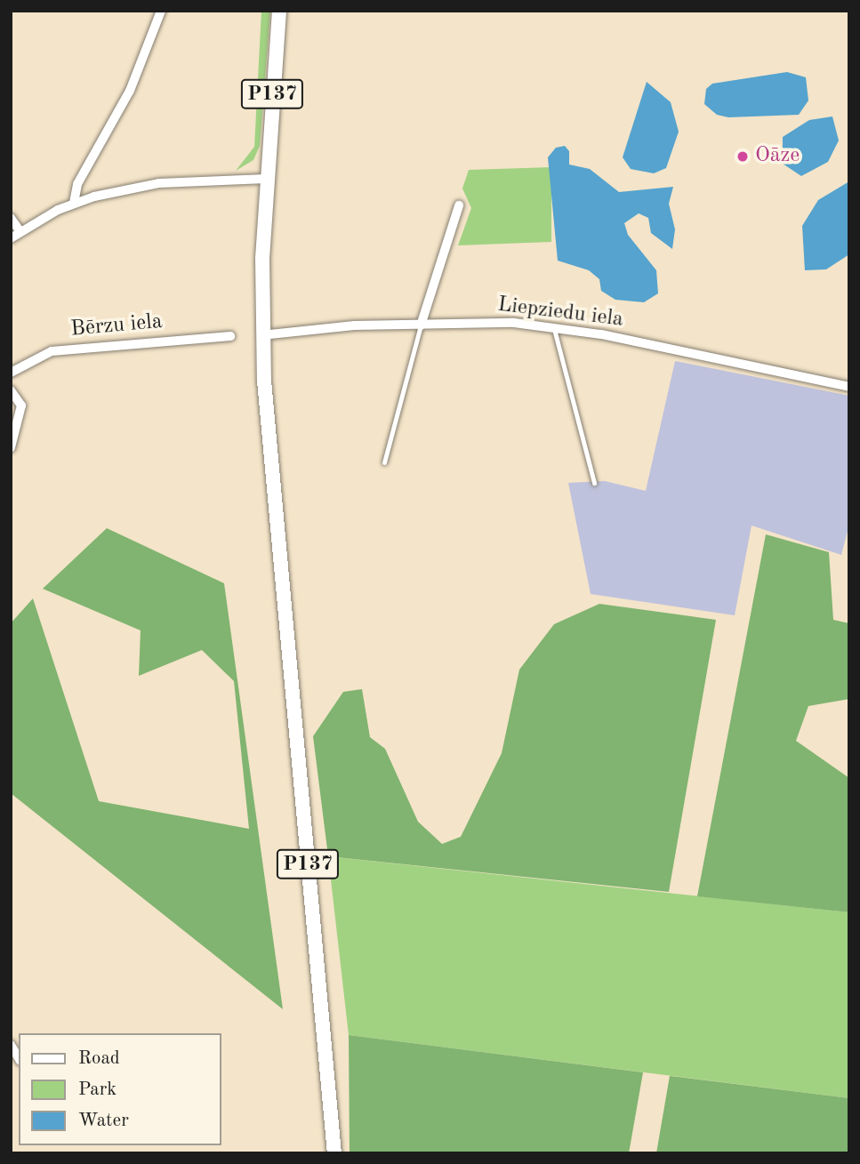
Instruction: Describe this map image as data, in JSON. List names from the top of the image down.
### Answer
{
  "streets": {
    "main road": ["P137"],
    "street": ["Liepziedu iela", "Bērzu iela"]
  },
  "crossings": [
    ["P137", "Liepziedu iela"]
  ],
  "places": ["Oāze"],
  "legend": ["Road", "Park", "Water"]
}
